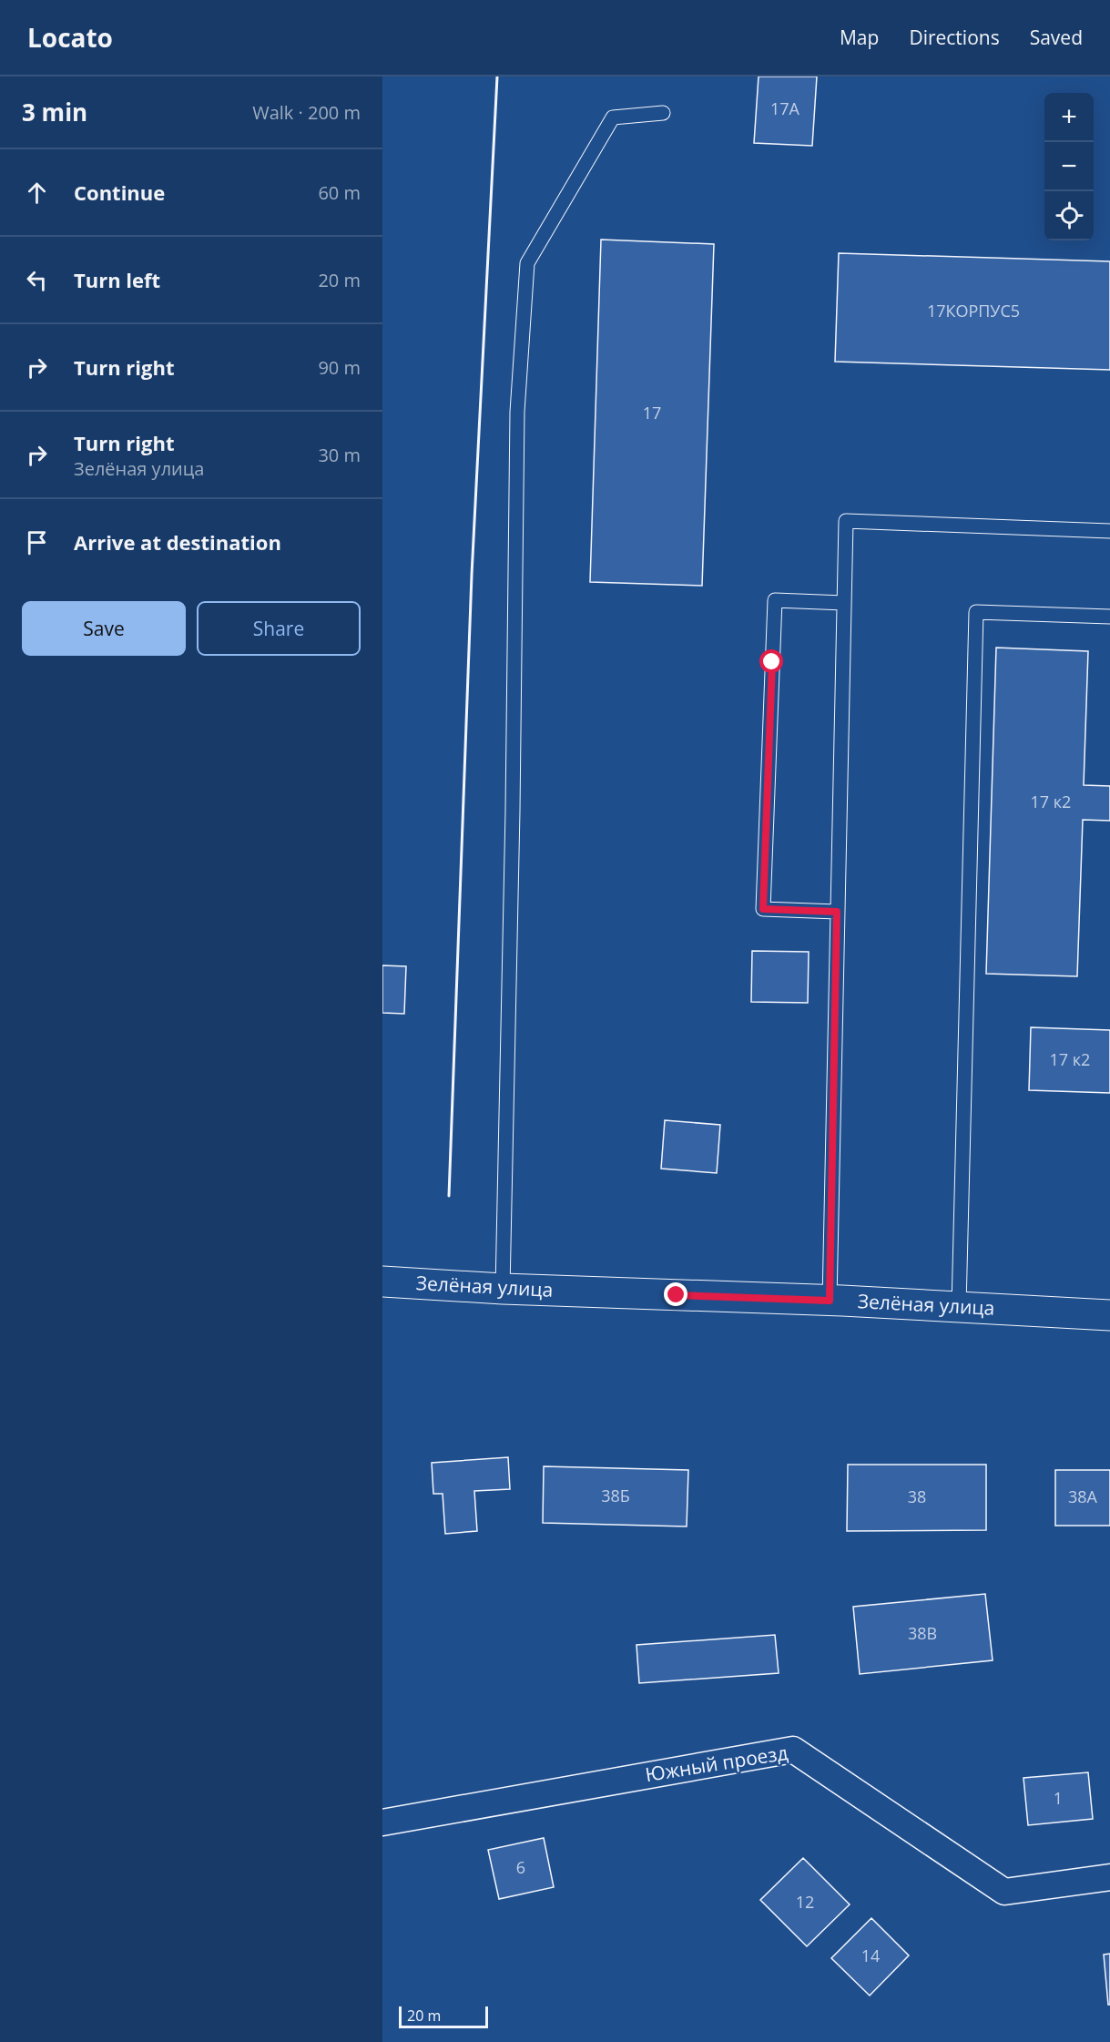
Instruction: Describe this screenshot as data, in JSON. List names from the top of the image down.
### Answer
{
  "streets": {
    "street": ["Зелёная улица", "Южный проезд"]
  },
  "house_numbers": [
    "17А",
    "17КОРПУС5",
    "17",
    "17 к2",
    "17 к2",
    "38Б",
    "38",
    "38А",
    "38В",
    "1",
    "6",
    "12",
    "14"
  ],
  "scale_bar": "20 m",
  "page": {
    "header": "Locato",
    "nav": ["Map", "Directions", "Saved"],
    "heading": ["3 min", "Walk · 200 m"],
    "map_buttons": ["+", "−"],
    "list": [
      ["Continue", "60 m"],
      ["Turn left", "20 m"],
      ["Turn right", "90 m"],
      ["Turn right", "Зелёная улица", "30 m"],
      "Arrive at destination"
    ],
    "buttons": ["Save", "Share"],
    "scale": "20 m"
  }
}
